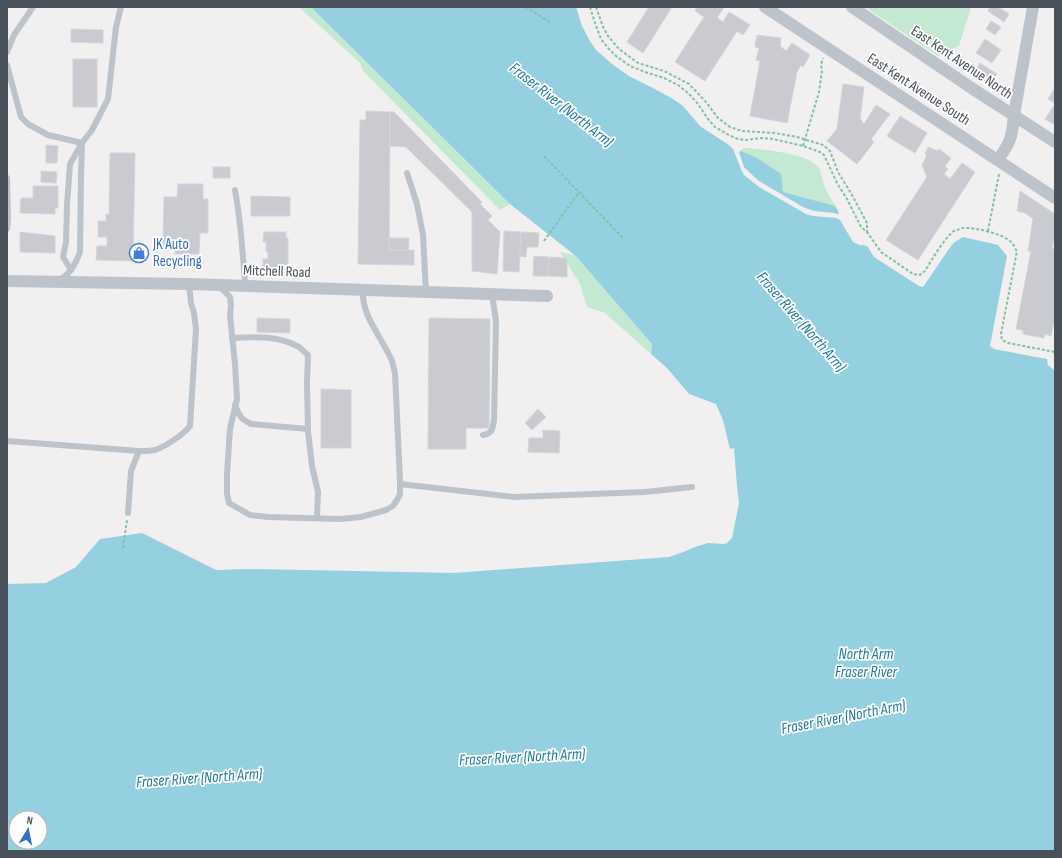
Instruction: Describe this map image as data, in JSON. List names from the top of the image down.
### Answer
{
  "streets": {
    "street": ["East Kent Avenue North", "East Kent Avenue South", "Mitchell Road"]
  },
  "water": ["Fraser River (North Arm)", "North Arm Fraser River"],
  "places": {
    "shop": ["JK Auto Recycling"]
  },
  "north": "top"
}
